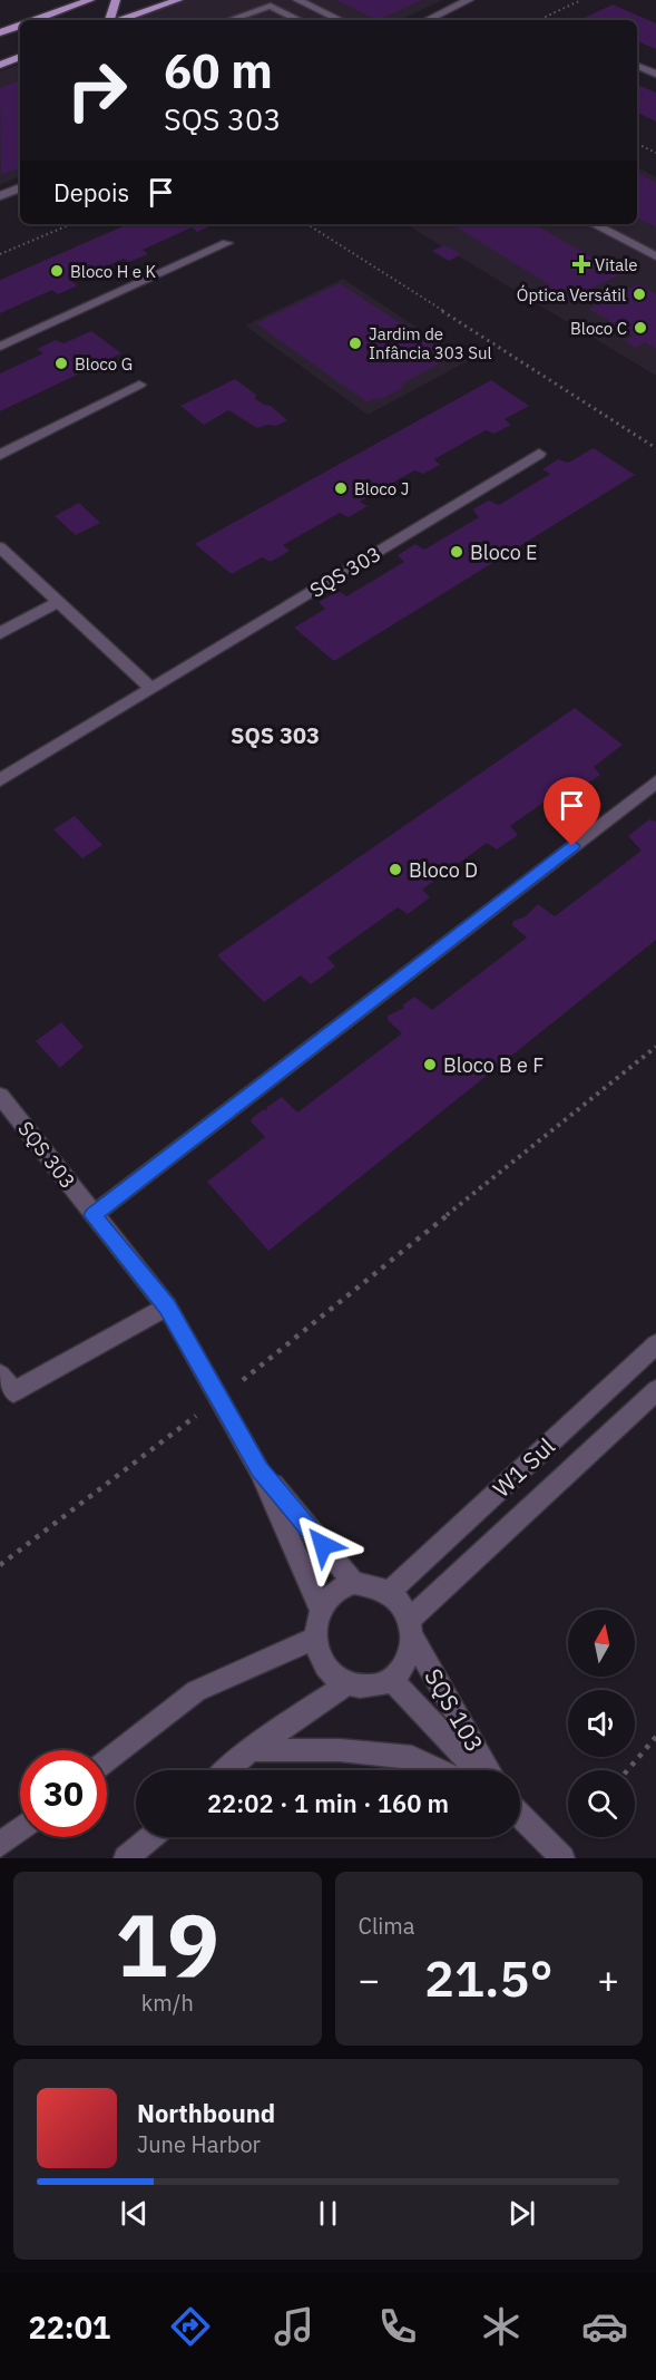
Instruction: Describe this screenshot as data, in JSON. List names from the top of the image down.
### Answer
{
  "streets": {
    "street": ["SQS 303", "W1 Sul", "SQS 103"]
  },
  "crossings": [
    ["SQS 303", "W1 Sul"],
    ["SQS 303", "SQS 103"],
    ["W1 Sul", "SQS 103"]
  ],
  "districts": ["SQS 303"],
  "places": {
    "health": ["Vitale"],
    "other": [
      "Bloco H e K",
      "Óptica Versátil",
      "Bloco C",
      "Jardim de Infância 303 Sul",
      "Bloco G",
      "Bloco J",
      "Bloco E",
      "Bloco D",
      "Bloco B e F"
    ]
  },
  "north": "top",
  "page": {
    "turn": ["60 m", "SQS 303"],
    "then": "Depois",
    "limit": "30",
    "trip": "22:02 · 1 min · 160 m",
    "tile": [
      ["19", "km/h"],
      "Clima"
    ],
    "heat": ["−", "21.5°", "+"],
    "song": ["Northbound", "June Harbor"],
    "tabs": "22:01"
  }
}
